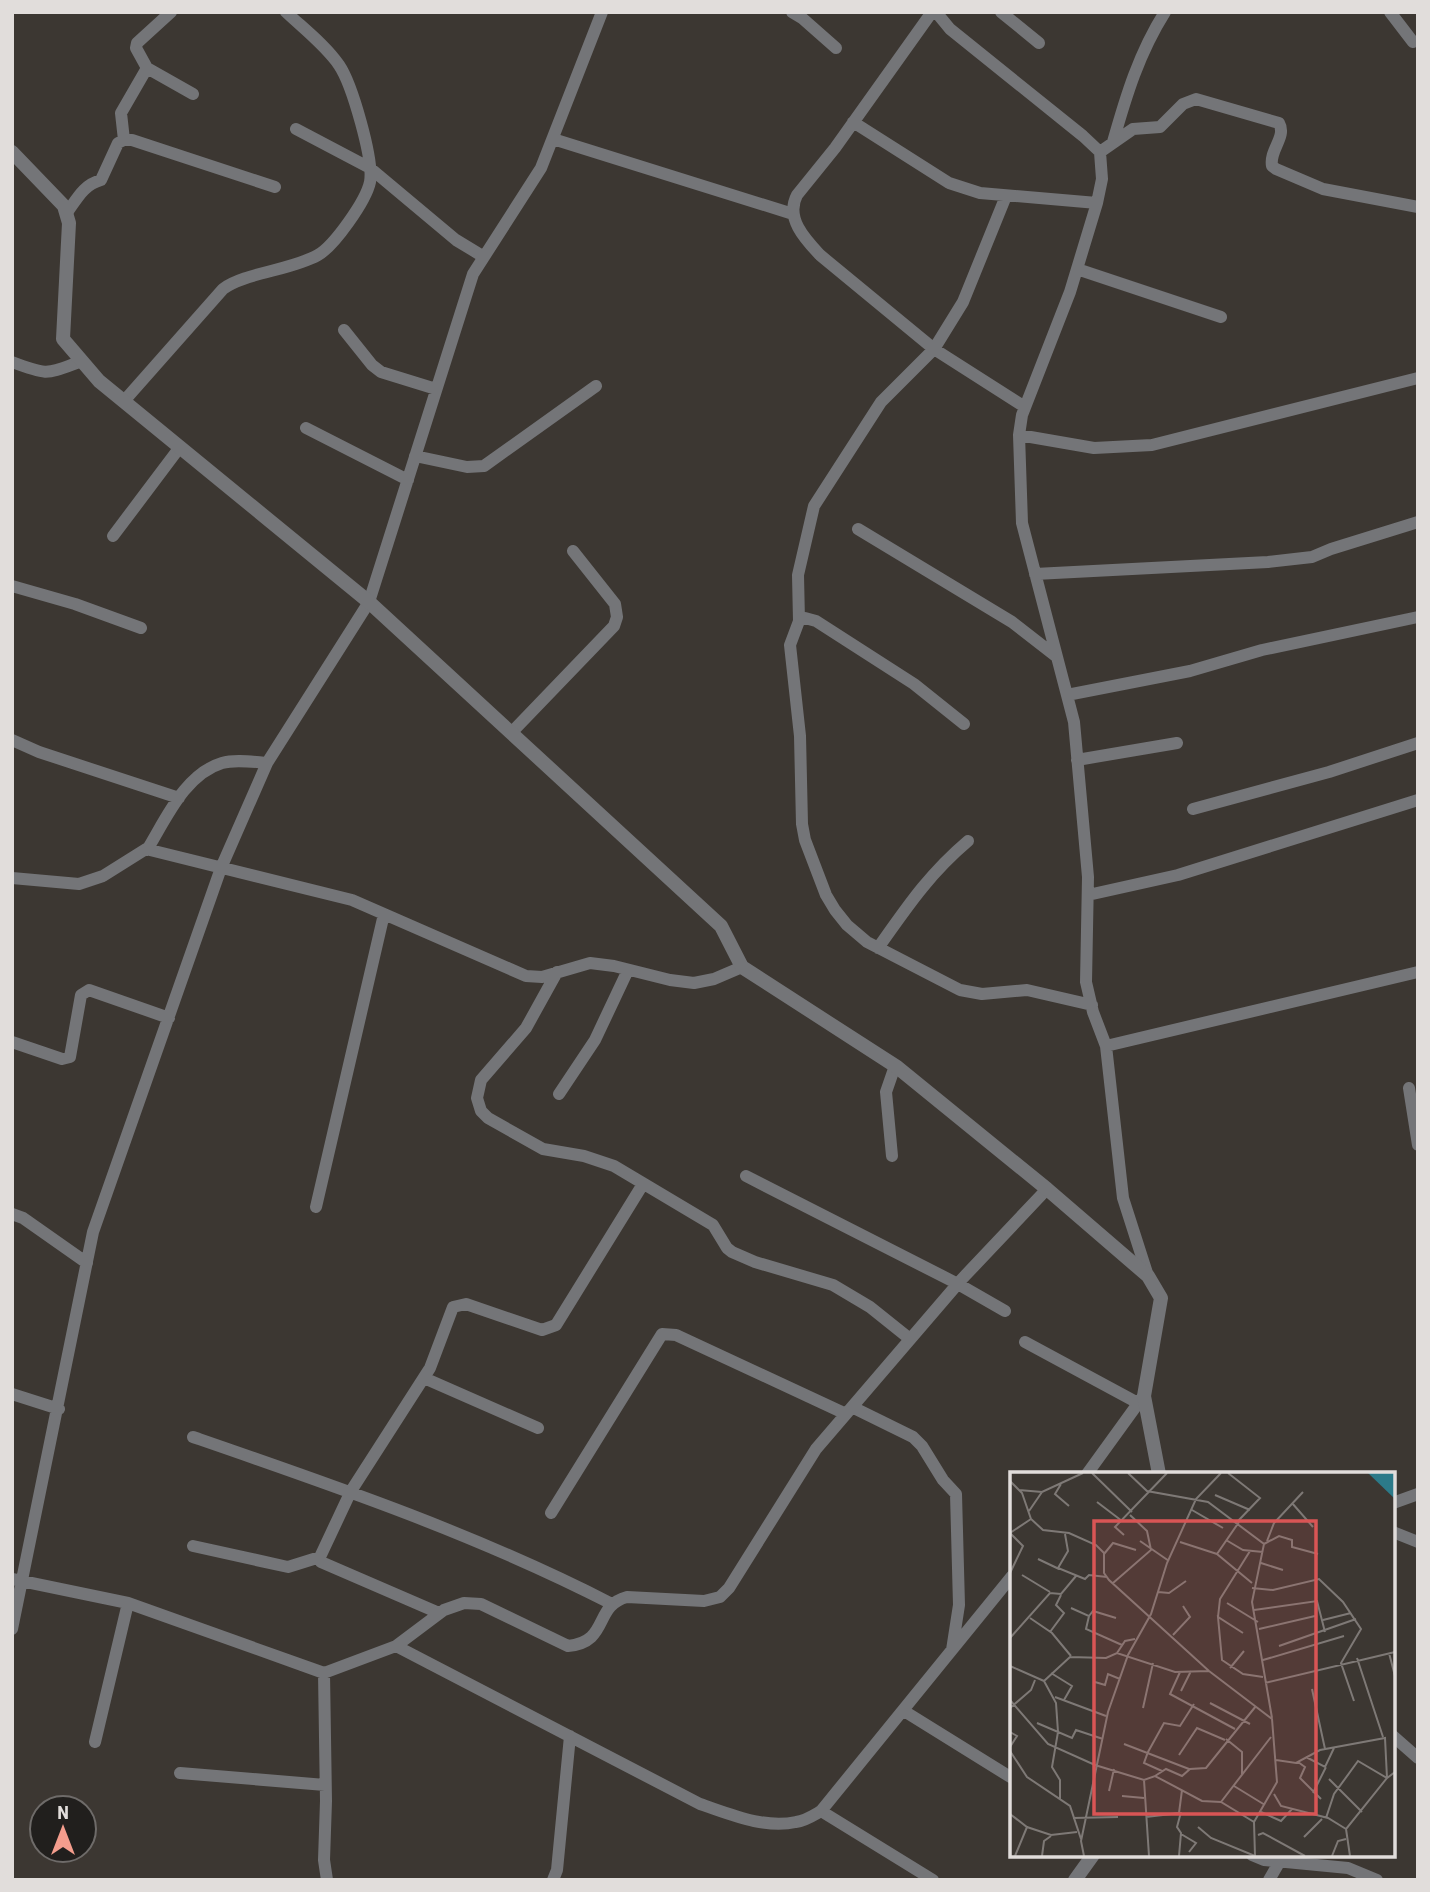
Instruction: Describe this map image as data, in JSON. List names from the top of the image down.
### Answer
{
  "north": "top"
}
